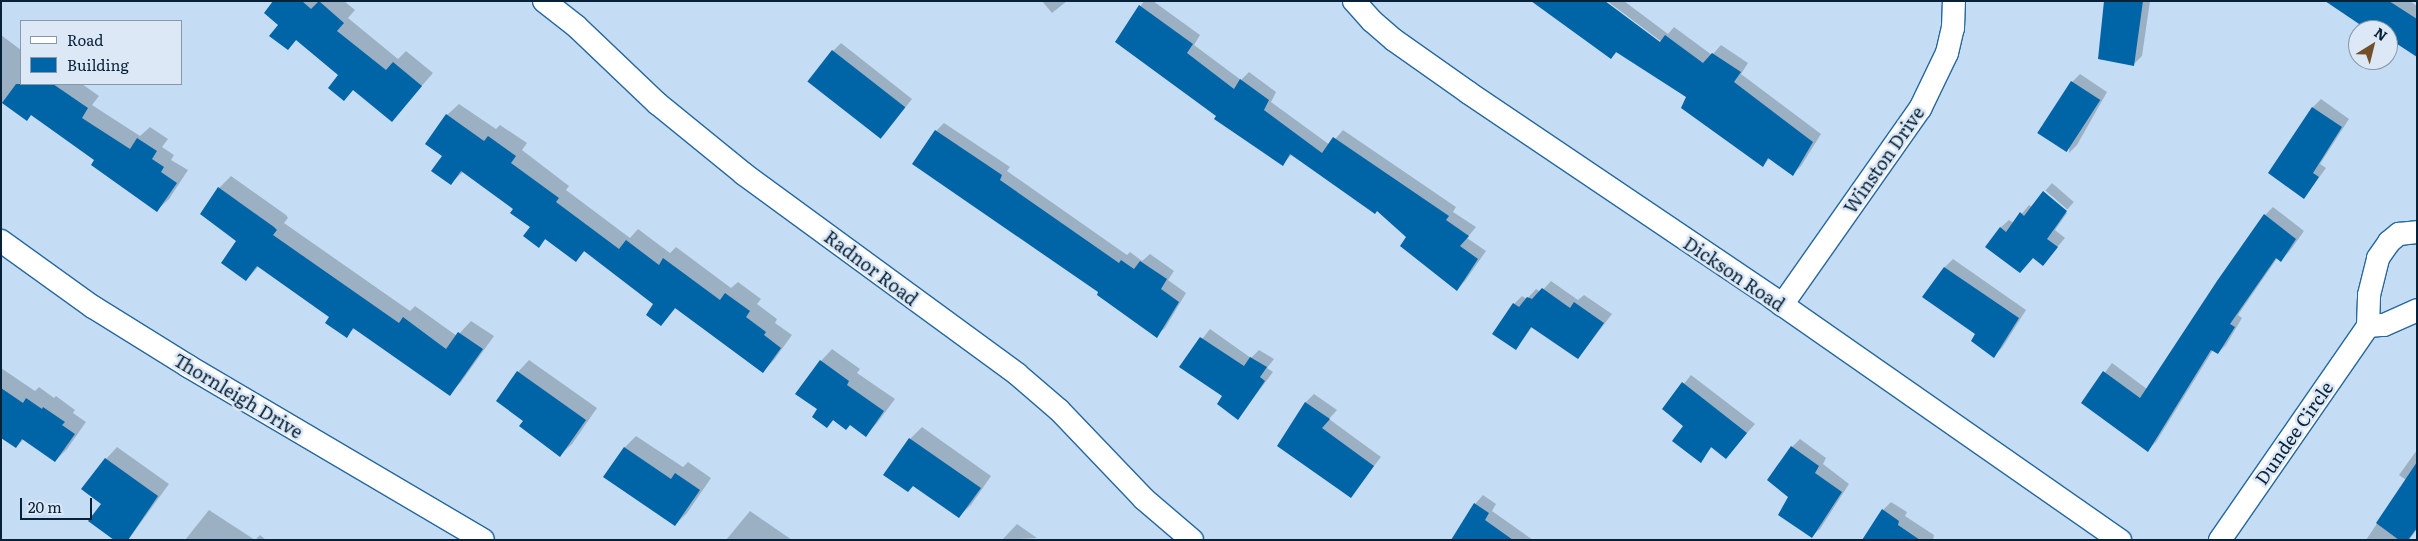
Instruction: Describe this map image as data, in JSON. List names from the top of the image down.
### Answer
{
  "streets": {
    "street": [
      "Winston Drive",
      "Radnor Road",
      "Dickson Road",
      "Thornleigh Drive",
      "Dundee Circle"
    ]
  },
  "crossings": [
    ["Winston Drive", "Dickson Road"]
  ],
  "legend": ["Road", "Building"],
  "scale_bar": "20 m",
  "north": "top right"
}
